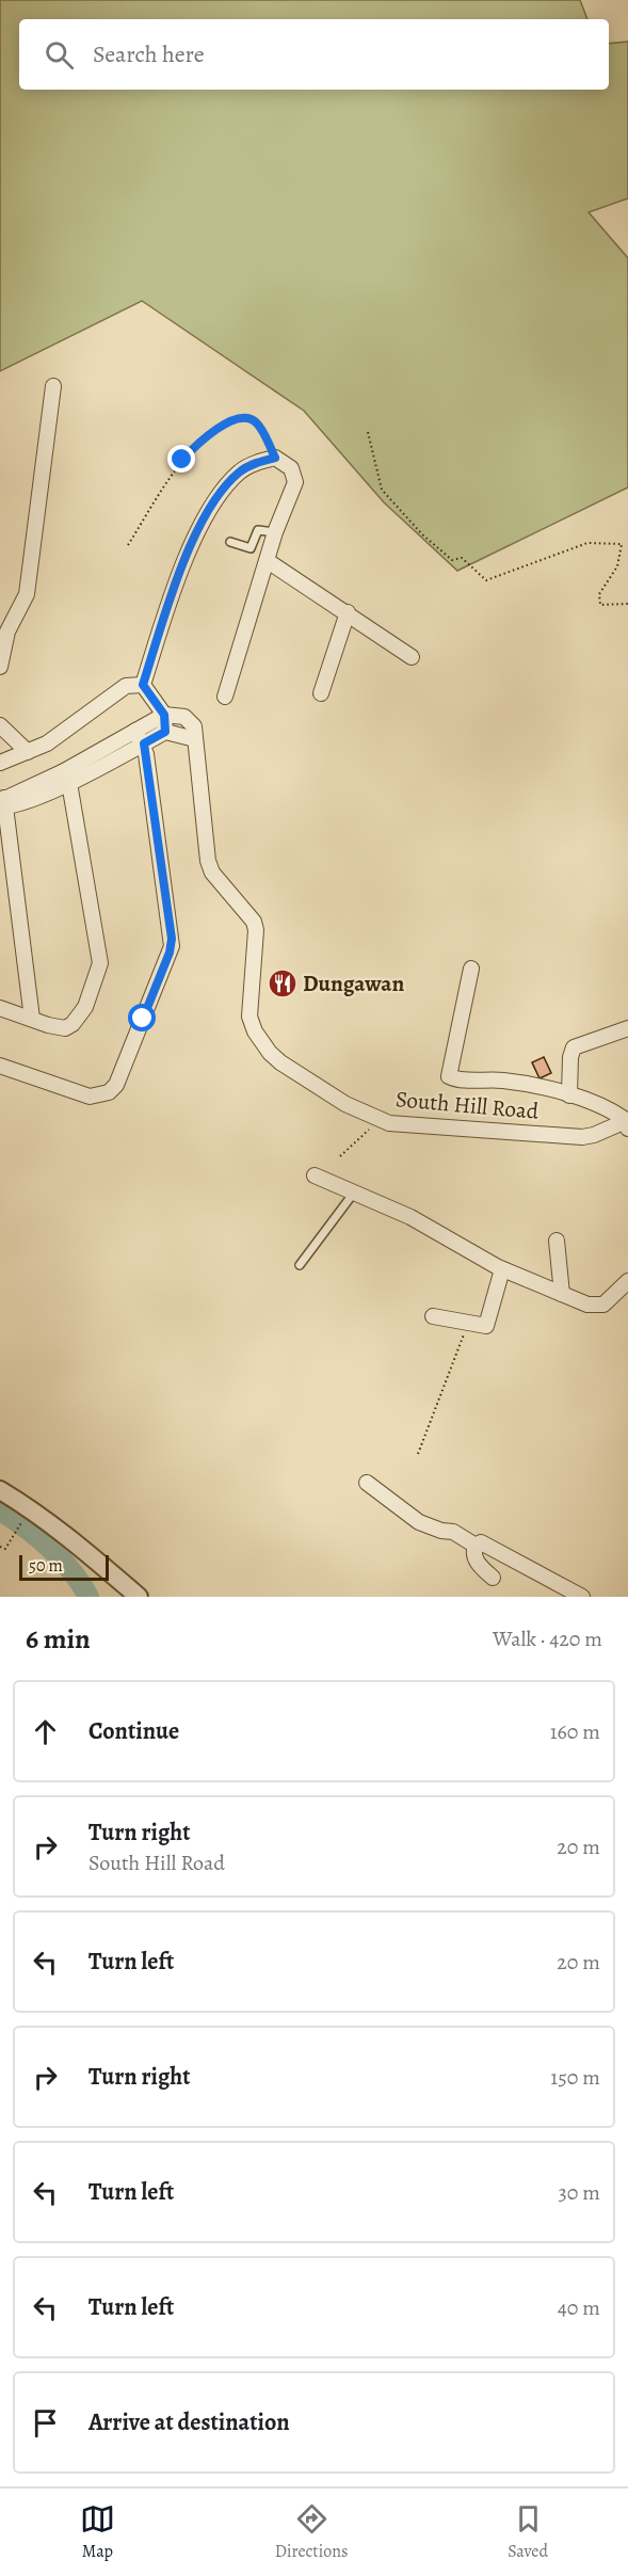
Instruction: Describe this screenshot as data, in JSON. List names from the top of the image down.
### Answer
{
  "streets": {
    "street": ["South Hill Road"]
  },
  "places": {
    "restaurant": ["Dungawan"]
  },
  "scale_bar": "50 m",
  "page": {
    "search": "Search here",
    "scale": "50 m",
    "heading": ["6 min", "Walk · 420 m"],
    "list": [
      ["Continue", "160 m"],
      ["Turn right", "South Hill Road", "20 m"],
      ["Turn left", "20 m"],
      ["Turn right", "150 m"],
      ["Turn left", "30 m"],
      ["Turn left", "40 m"],
      "Arrive at destination"
    ],
    "nav": ["Map", "Directions", "Saved"]
  }
}
